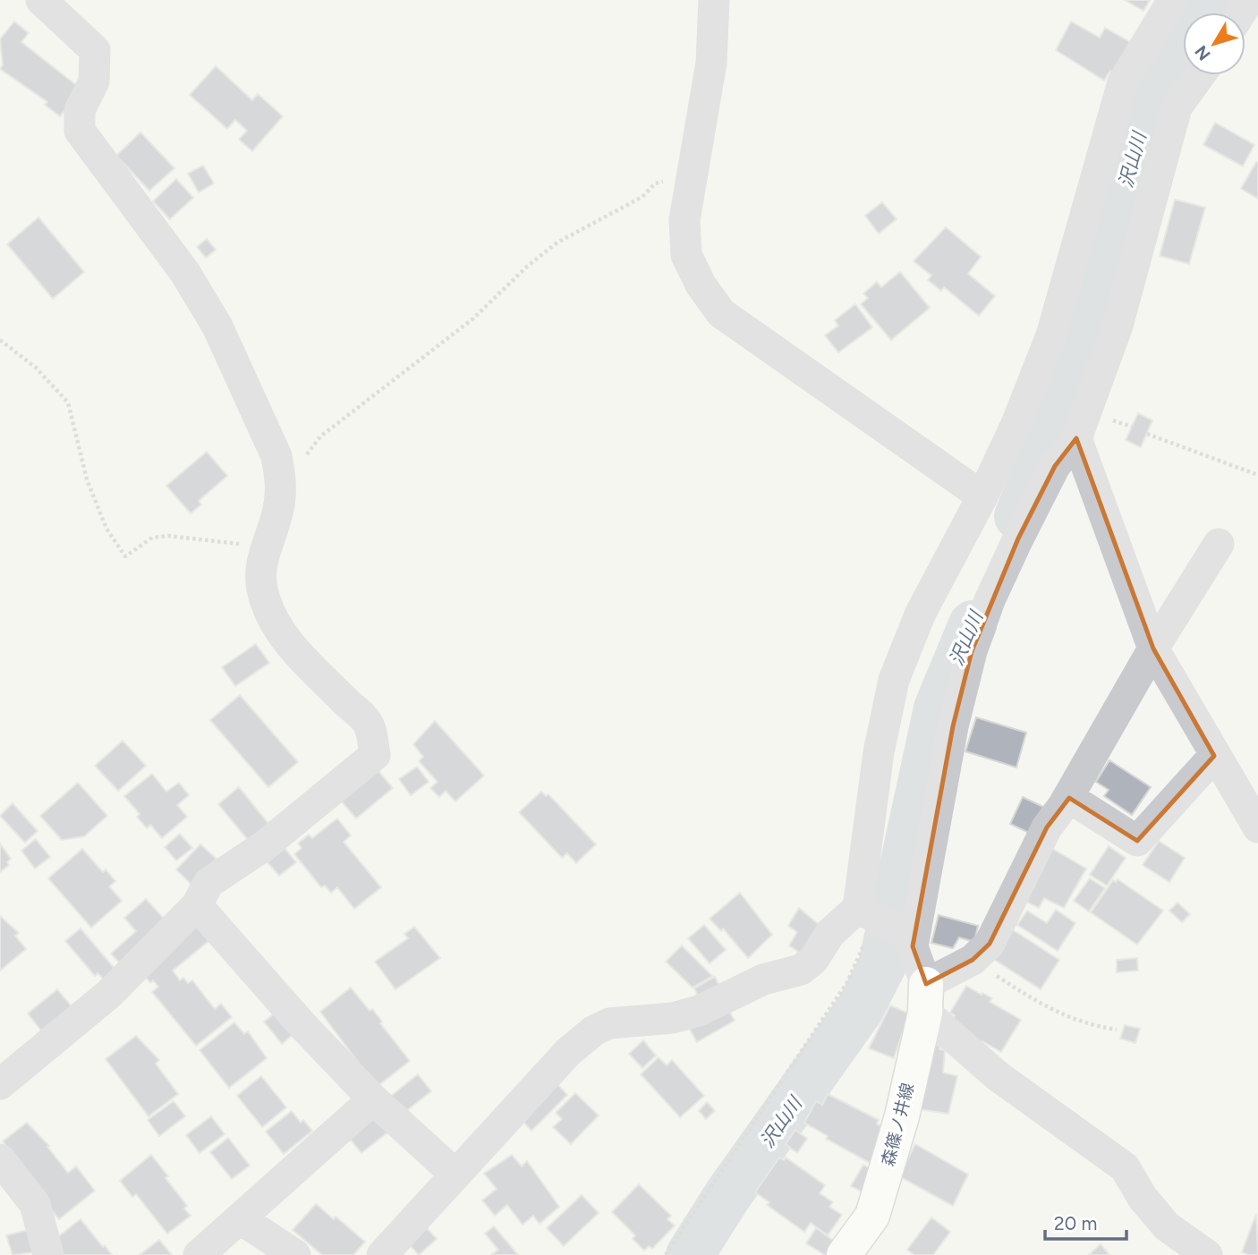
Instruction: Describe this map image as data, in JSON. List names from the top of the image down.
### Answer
{
  "streets": {
    "main road": ["森篠ノ井線"]
  },
  "water": ["沢山川"],
  "scale_bar": "20 m",
  "north": "bottom left"
}
